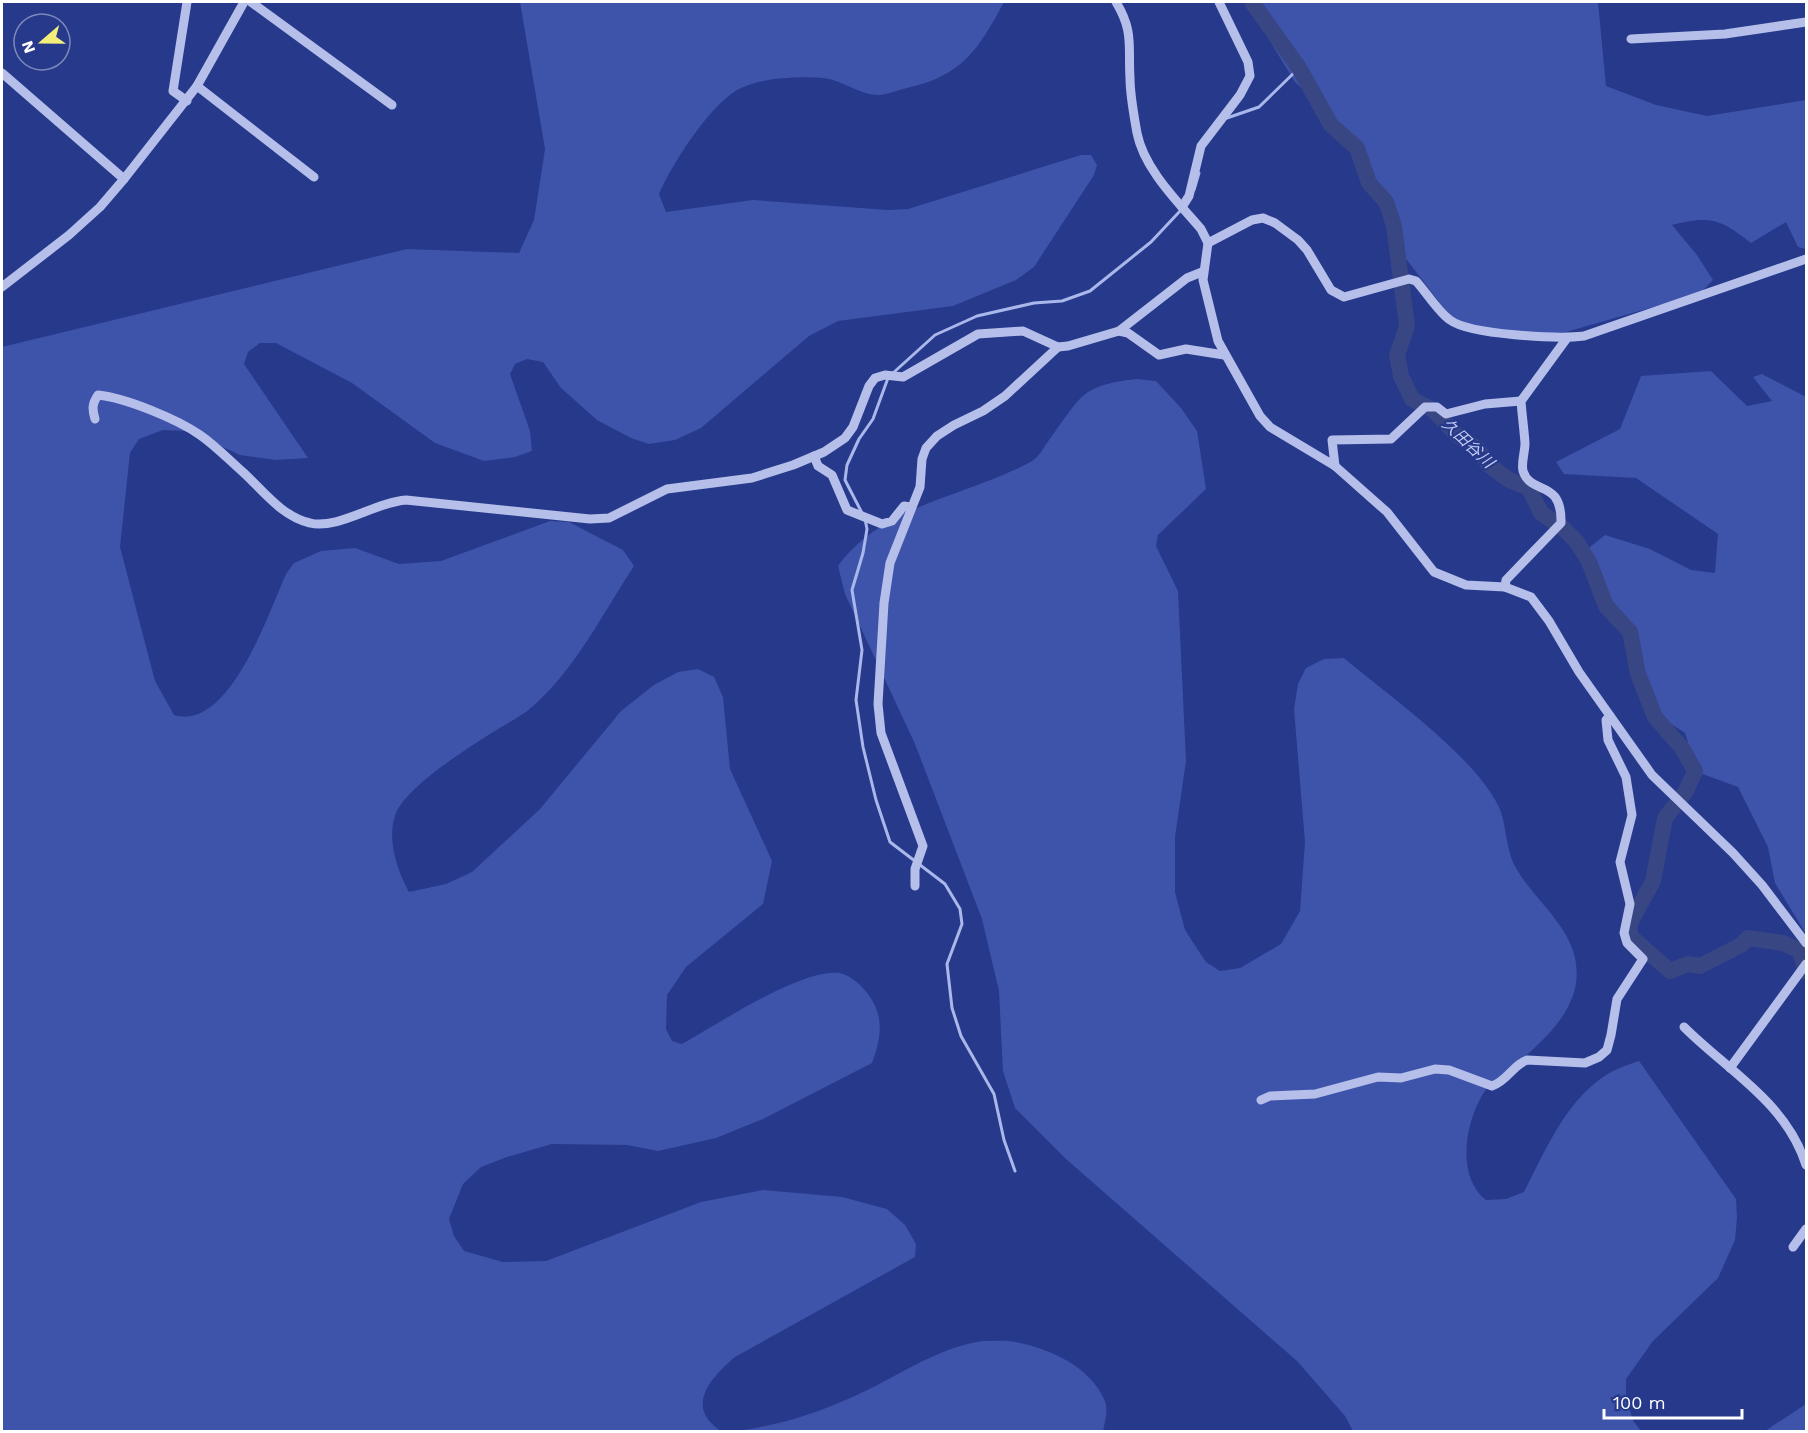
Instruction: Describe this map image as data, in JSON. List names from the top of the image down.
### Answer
{
  "water": ["久田谷川"],
  "scale_bar": "100 m",
  "north": "left"
}
